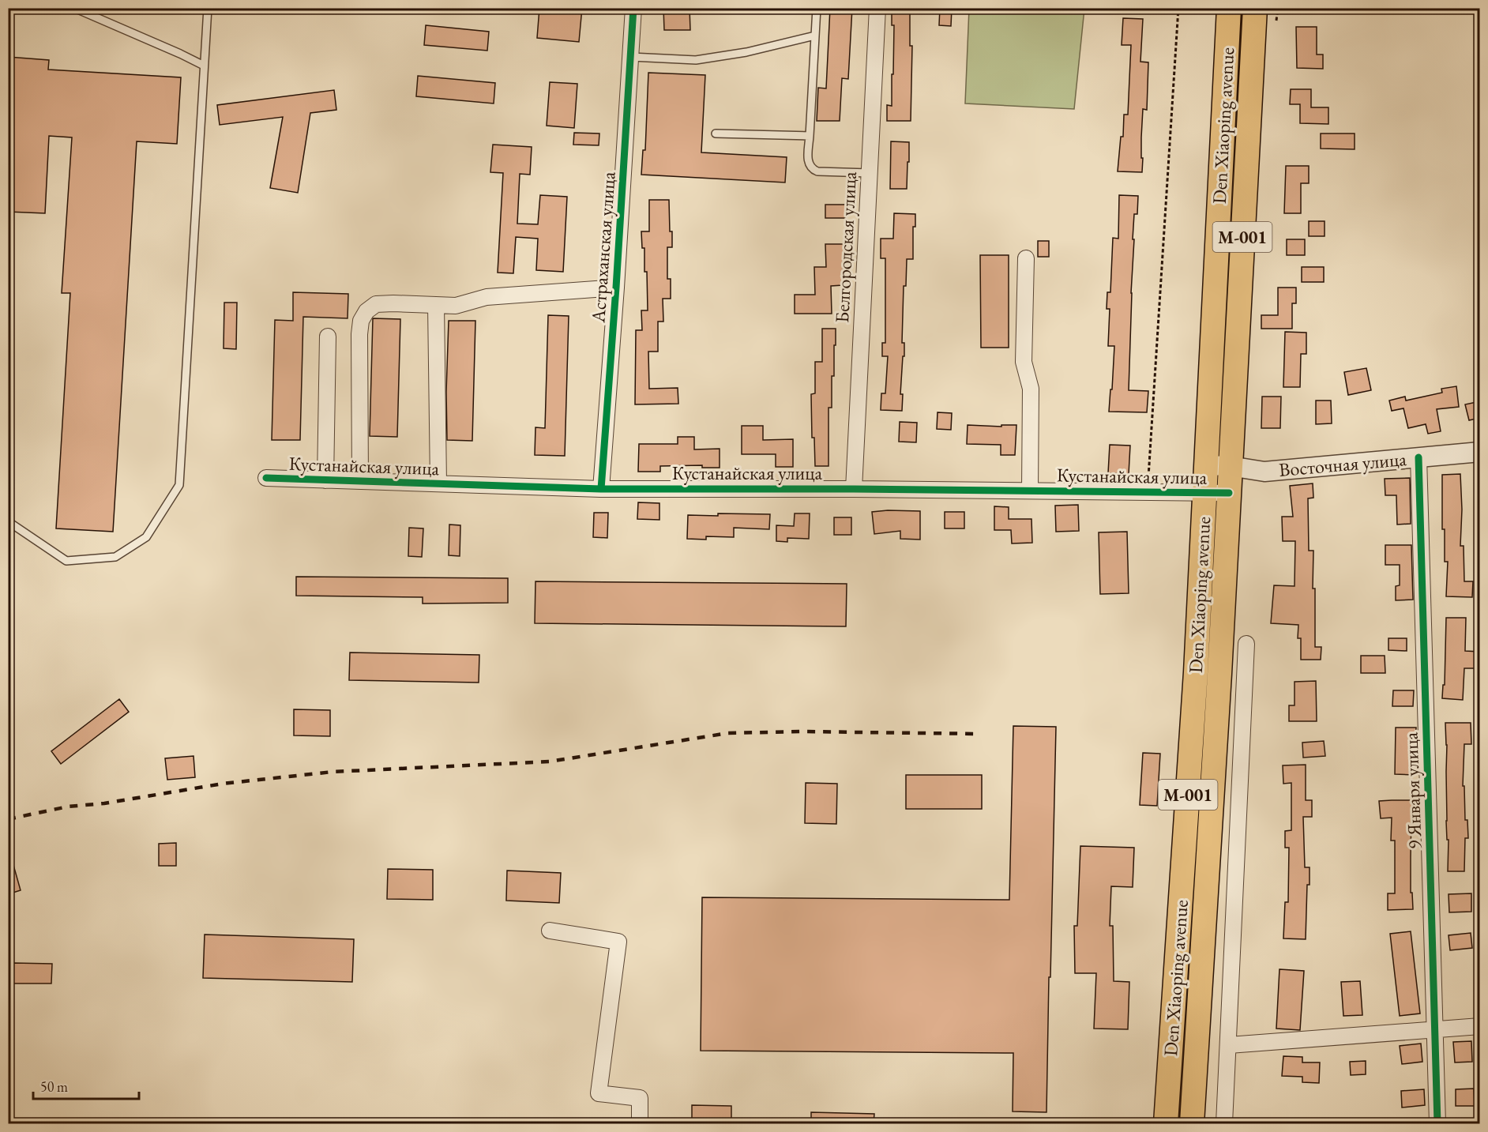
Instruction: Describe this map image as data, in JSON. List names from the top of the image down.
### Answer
{
  "streets": {
    "main road": ["Den Xiaoping avenue", "M-001"],
    "street": [
      "Астраханская улица",
      "Белгородская улица",
      "Восточная улица",
      "Кустанайская улица",
      "9 Января улица"
    ]
  },
  "crossings": [
    ["Den Xiaoping avenue", "Восточная улица"],
    ["Den Xiaoping avenue", "Кустанайская улица"],
    ["Астраханская улица", "Кустанайская улица"],
    ["Белгородская улица", "Кустанайская улица"],
    ["Восточная улица", "9 Января улица"]
  ],
  "scale_bar": "50 m"
}
